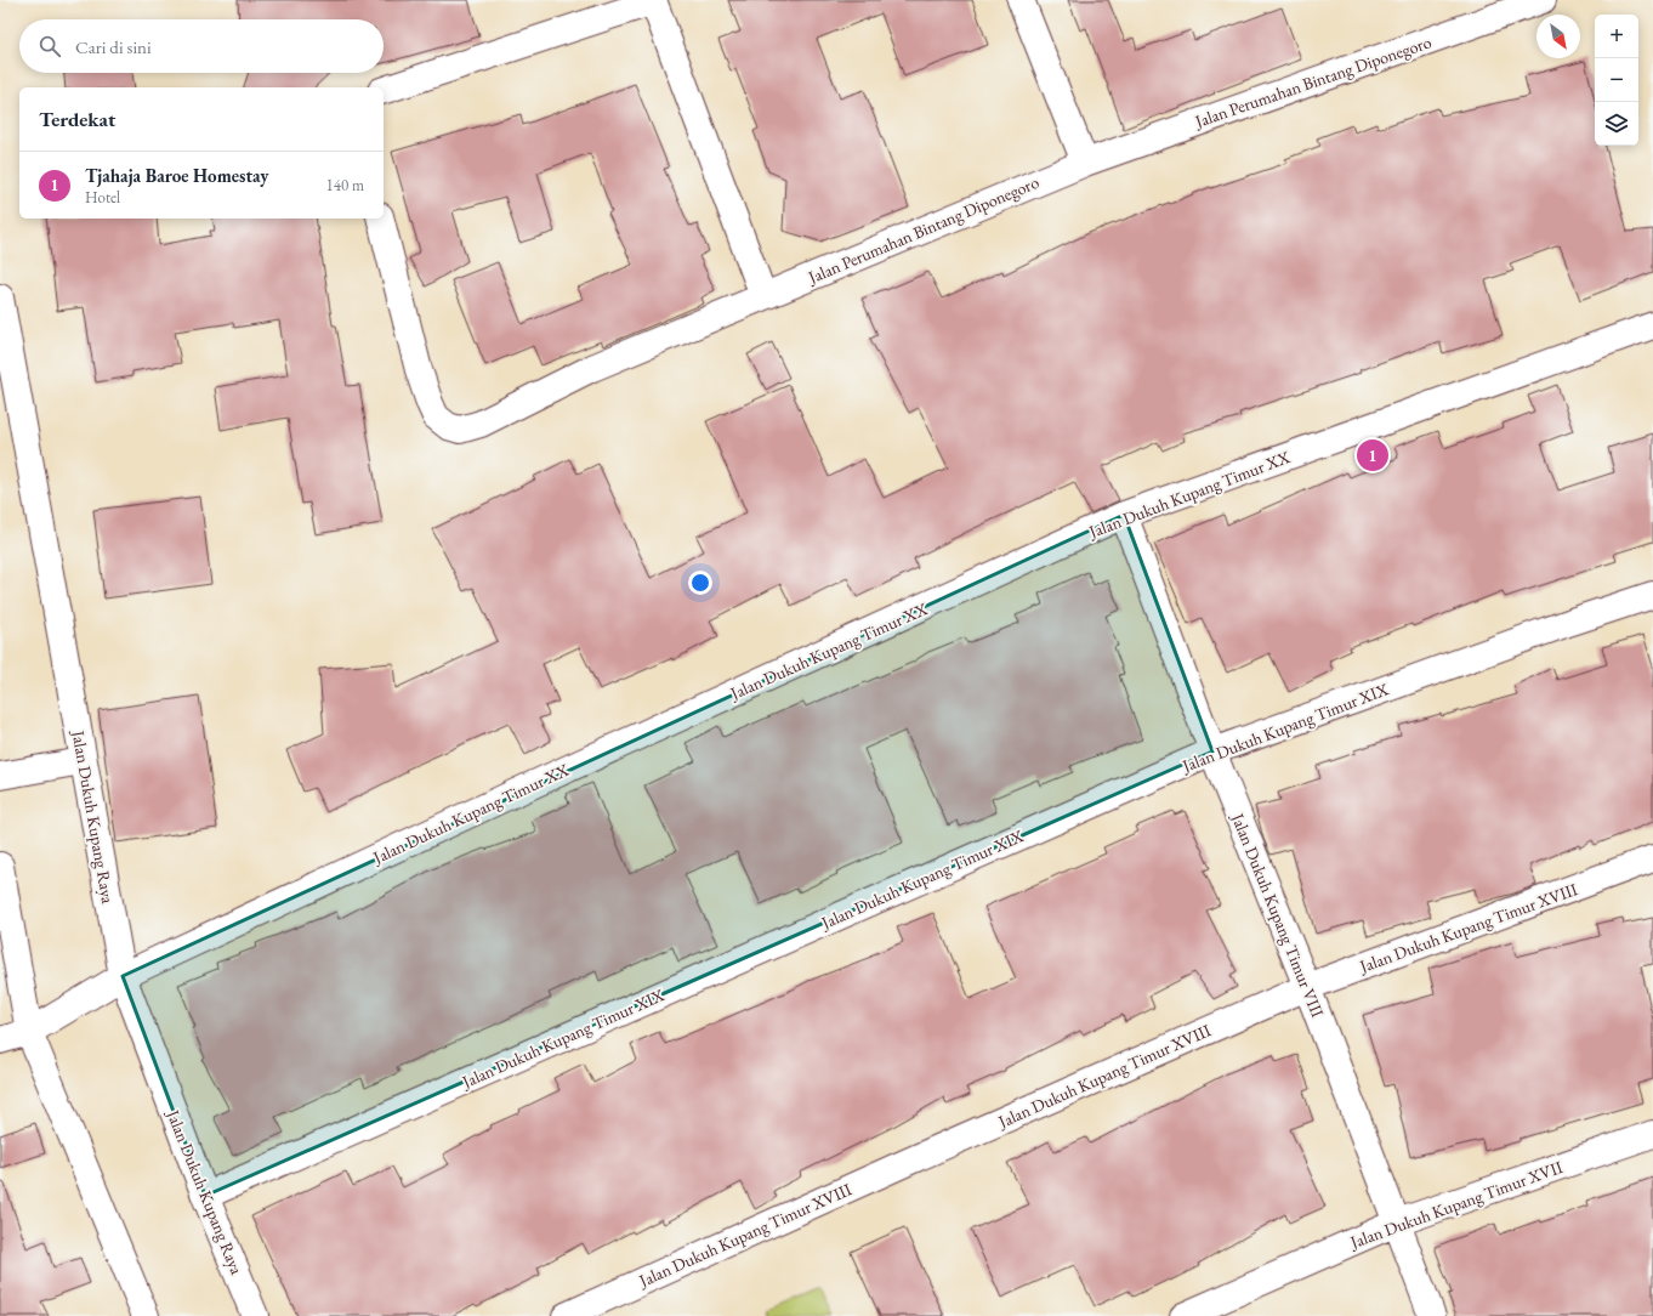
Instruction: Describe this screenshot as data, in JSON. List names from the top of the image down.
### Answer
{
  "streets": {
    "street": [
      "Jalan Perumahan Bintang Diponegoro",
      "Jalan Dukuh Kupang Timur XX",
      "Jalan Dukuh Kupang Timur XIX",
      "Jalan Dukuh Kupang Raya",
      "Jalan Dukuh Kupang Timur VIII",
      "Jalan Dukuh Kupang Timur XVIII",
      "Jalan Dukuh Kupang Timur XVII"
    ]
  },
  "crossings": [
    ["Jalan Dukuh Kupang Timur XX", "Jalan Dukuh Kupang Raya"],
    ["Jalan Dukuh Kupang Timur XX", "Jalan Dukuh Kupang Timur VIII"],
    ["Jalan Dukuh Kupang Timur XIX", "Jalan Dukuh Kupang Raya"],
    ["Jalan Dukuh Kupang Timur XIX", "Jalan Dukuh Kupang Timur VIII"],
    ["Jalan Dukuh Kupang Timur VIII", "Jalan Dukuh Kupang Timur XVIII"],
    ["Jalan Dukuh Kupang Timur VIII", "Jalan Dukuh Kupang Timur XVII"]
  ],
  "north": "bottom right",
  "page": {
    "map_buttons": ["+", "−"],
    "search": "Cari di sini",
    "heading": "Terdekat",
    "list": [
      {
        "mark": "1",
        "name": "Tjahaja Baroe Homestay",
        "note": "Hotel",
        "value": "140 m"
      }
    ],
    "pins": "1"
  }
}
